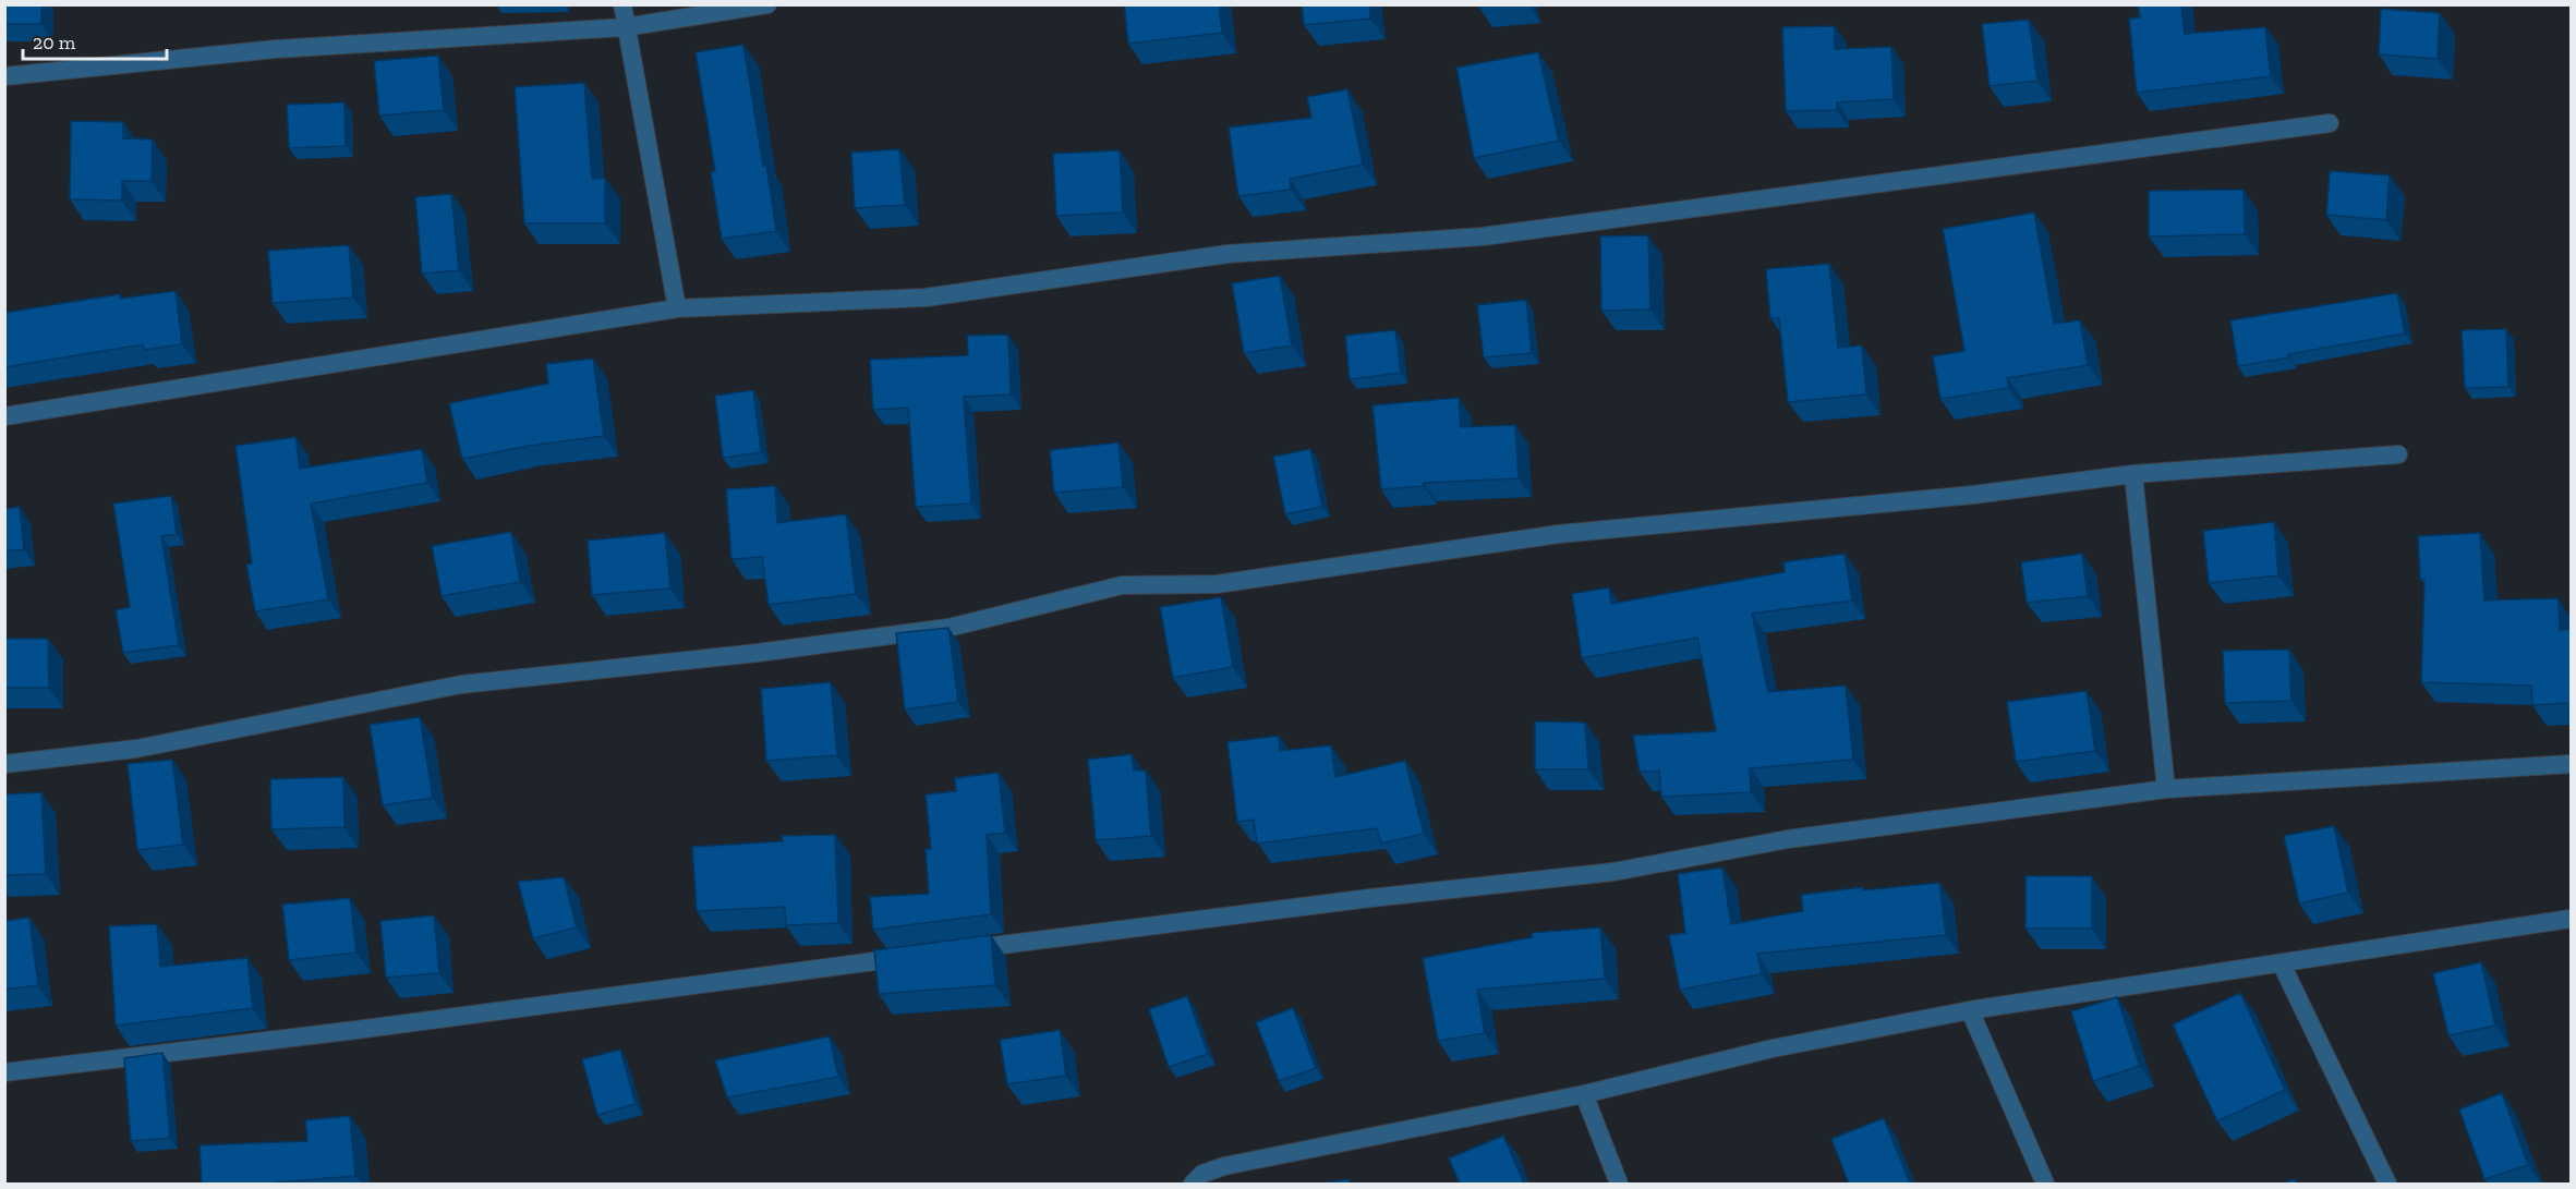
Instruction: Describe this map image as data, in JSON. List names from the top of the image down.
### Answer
{
  "scale_bar": "20 m"
}
